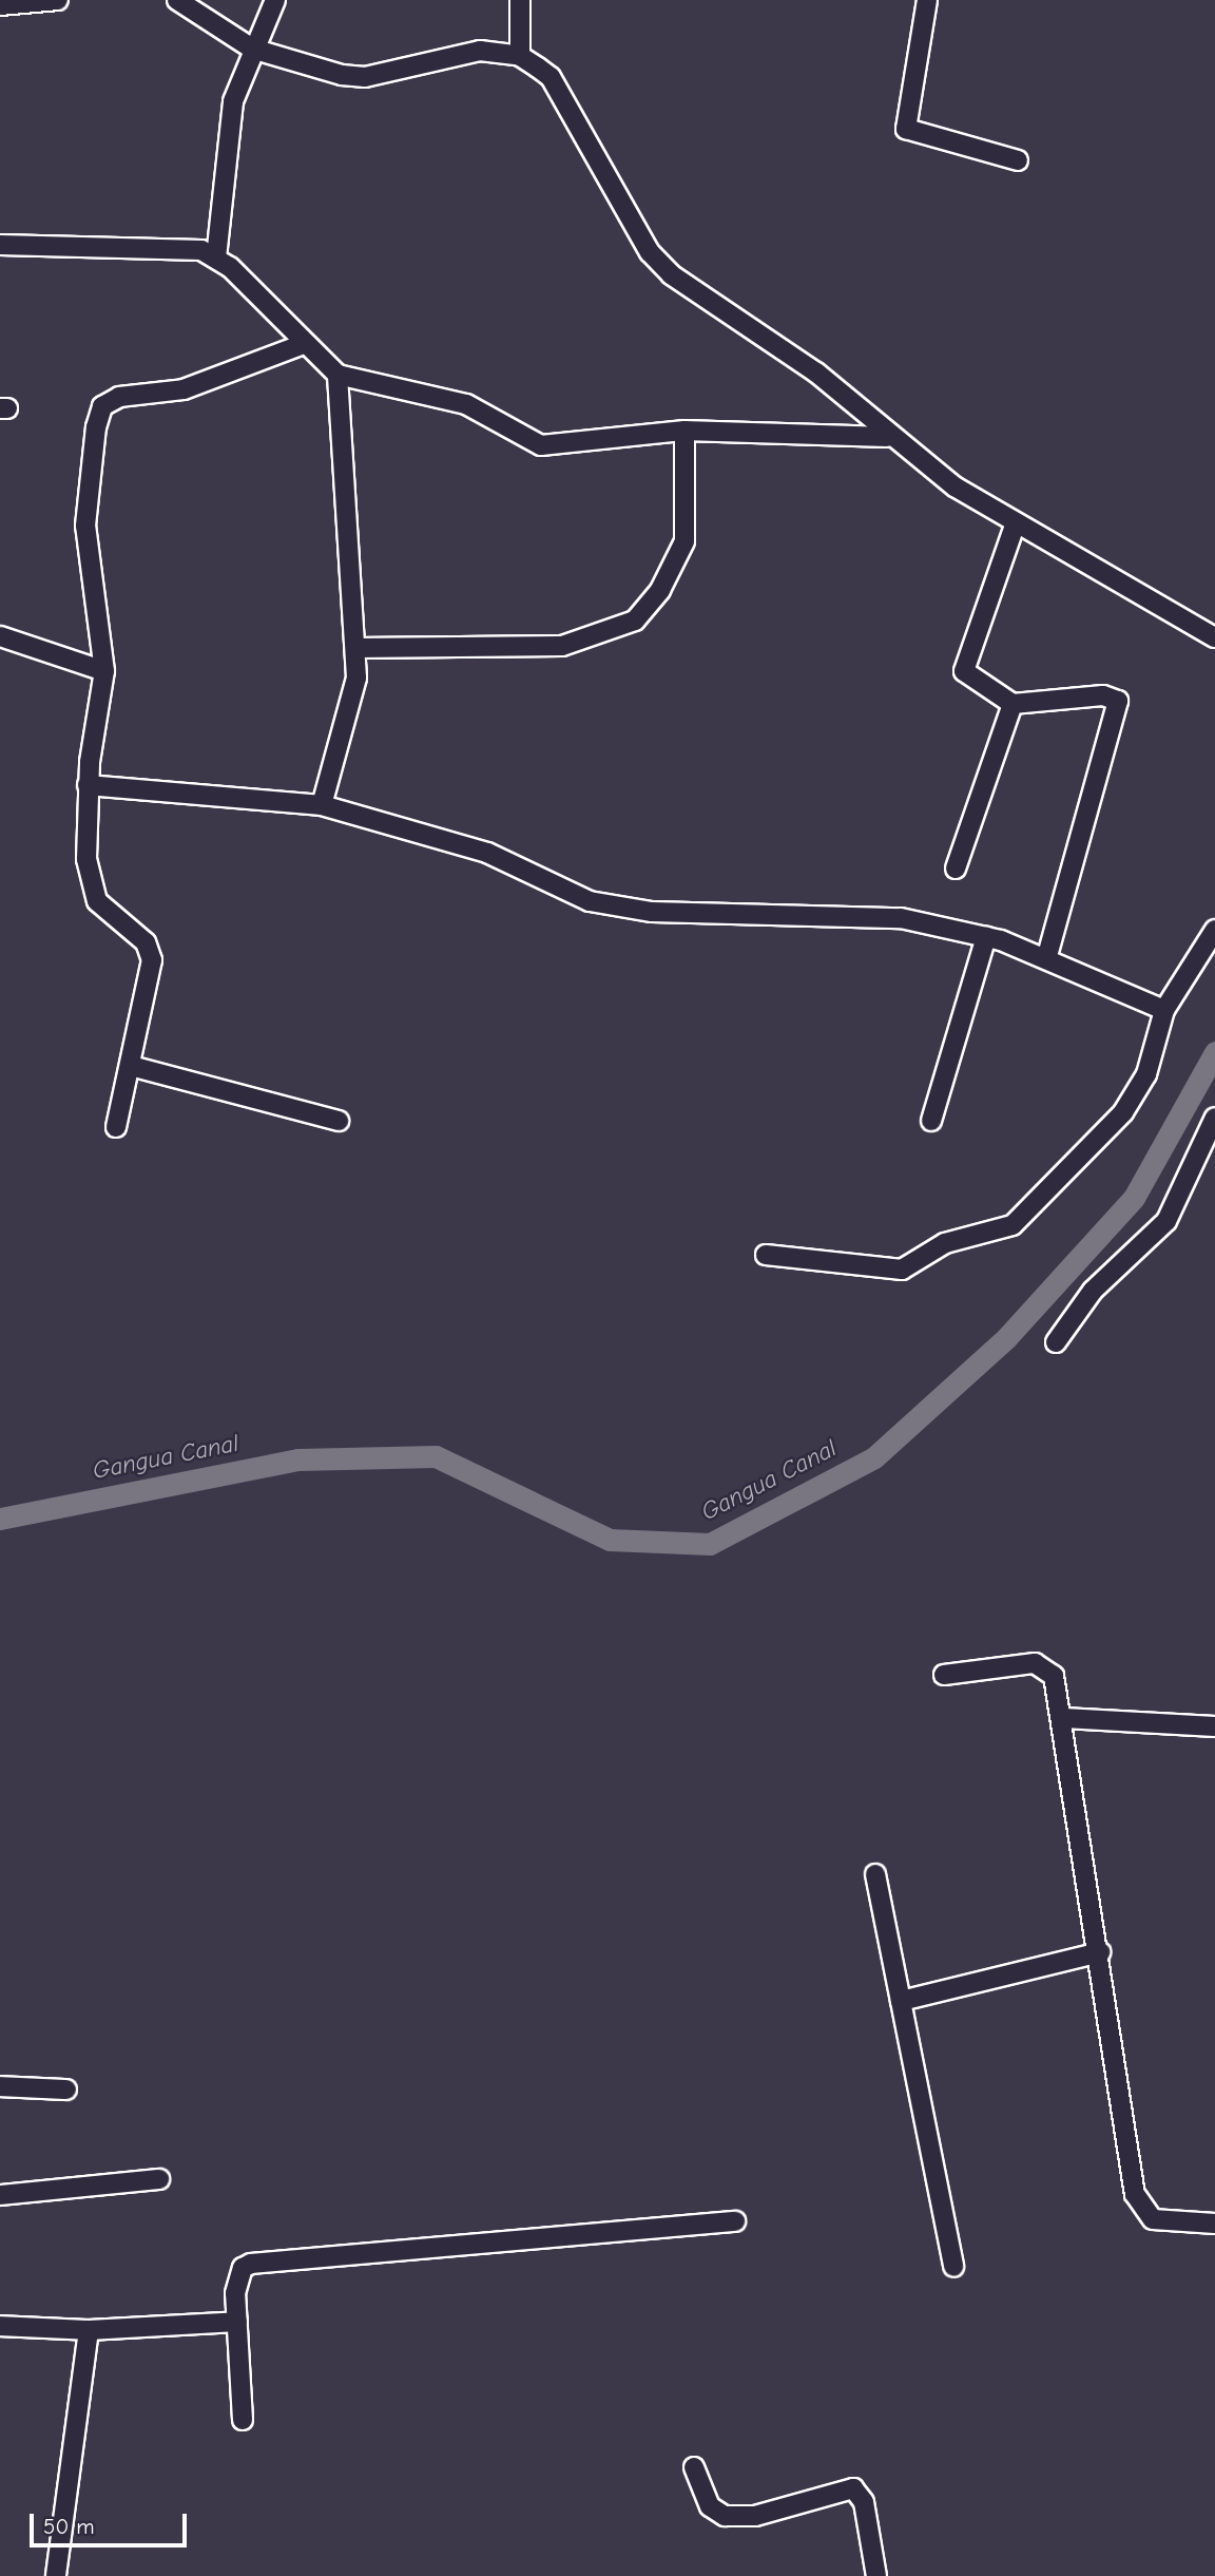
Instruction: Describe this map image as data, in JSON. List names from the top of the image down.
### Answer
{
  "water": ["Gangua Canal"],
  "scale_bar": "50 m"
}
